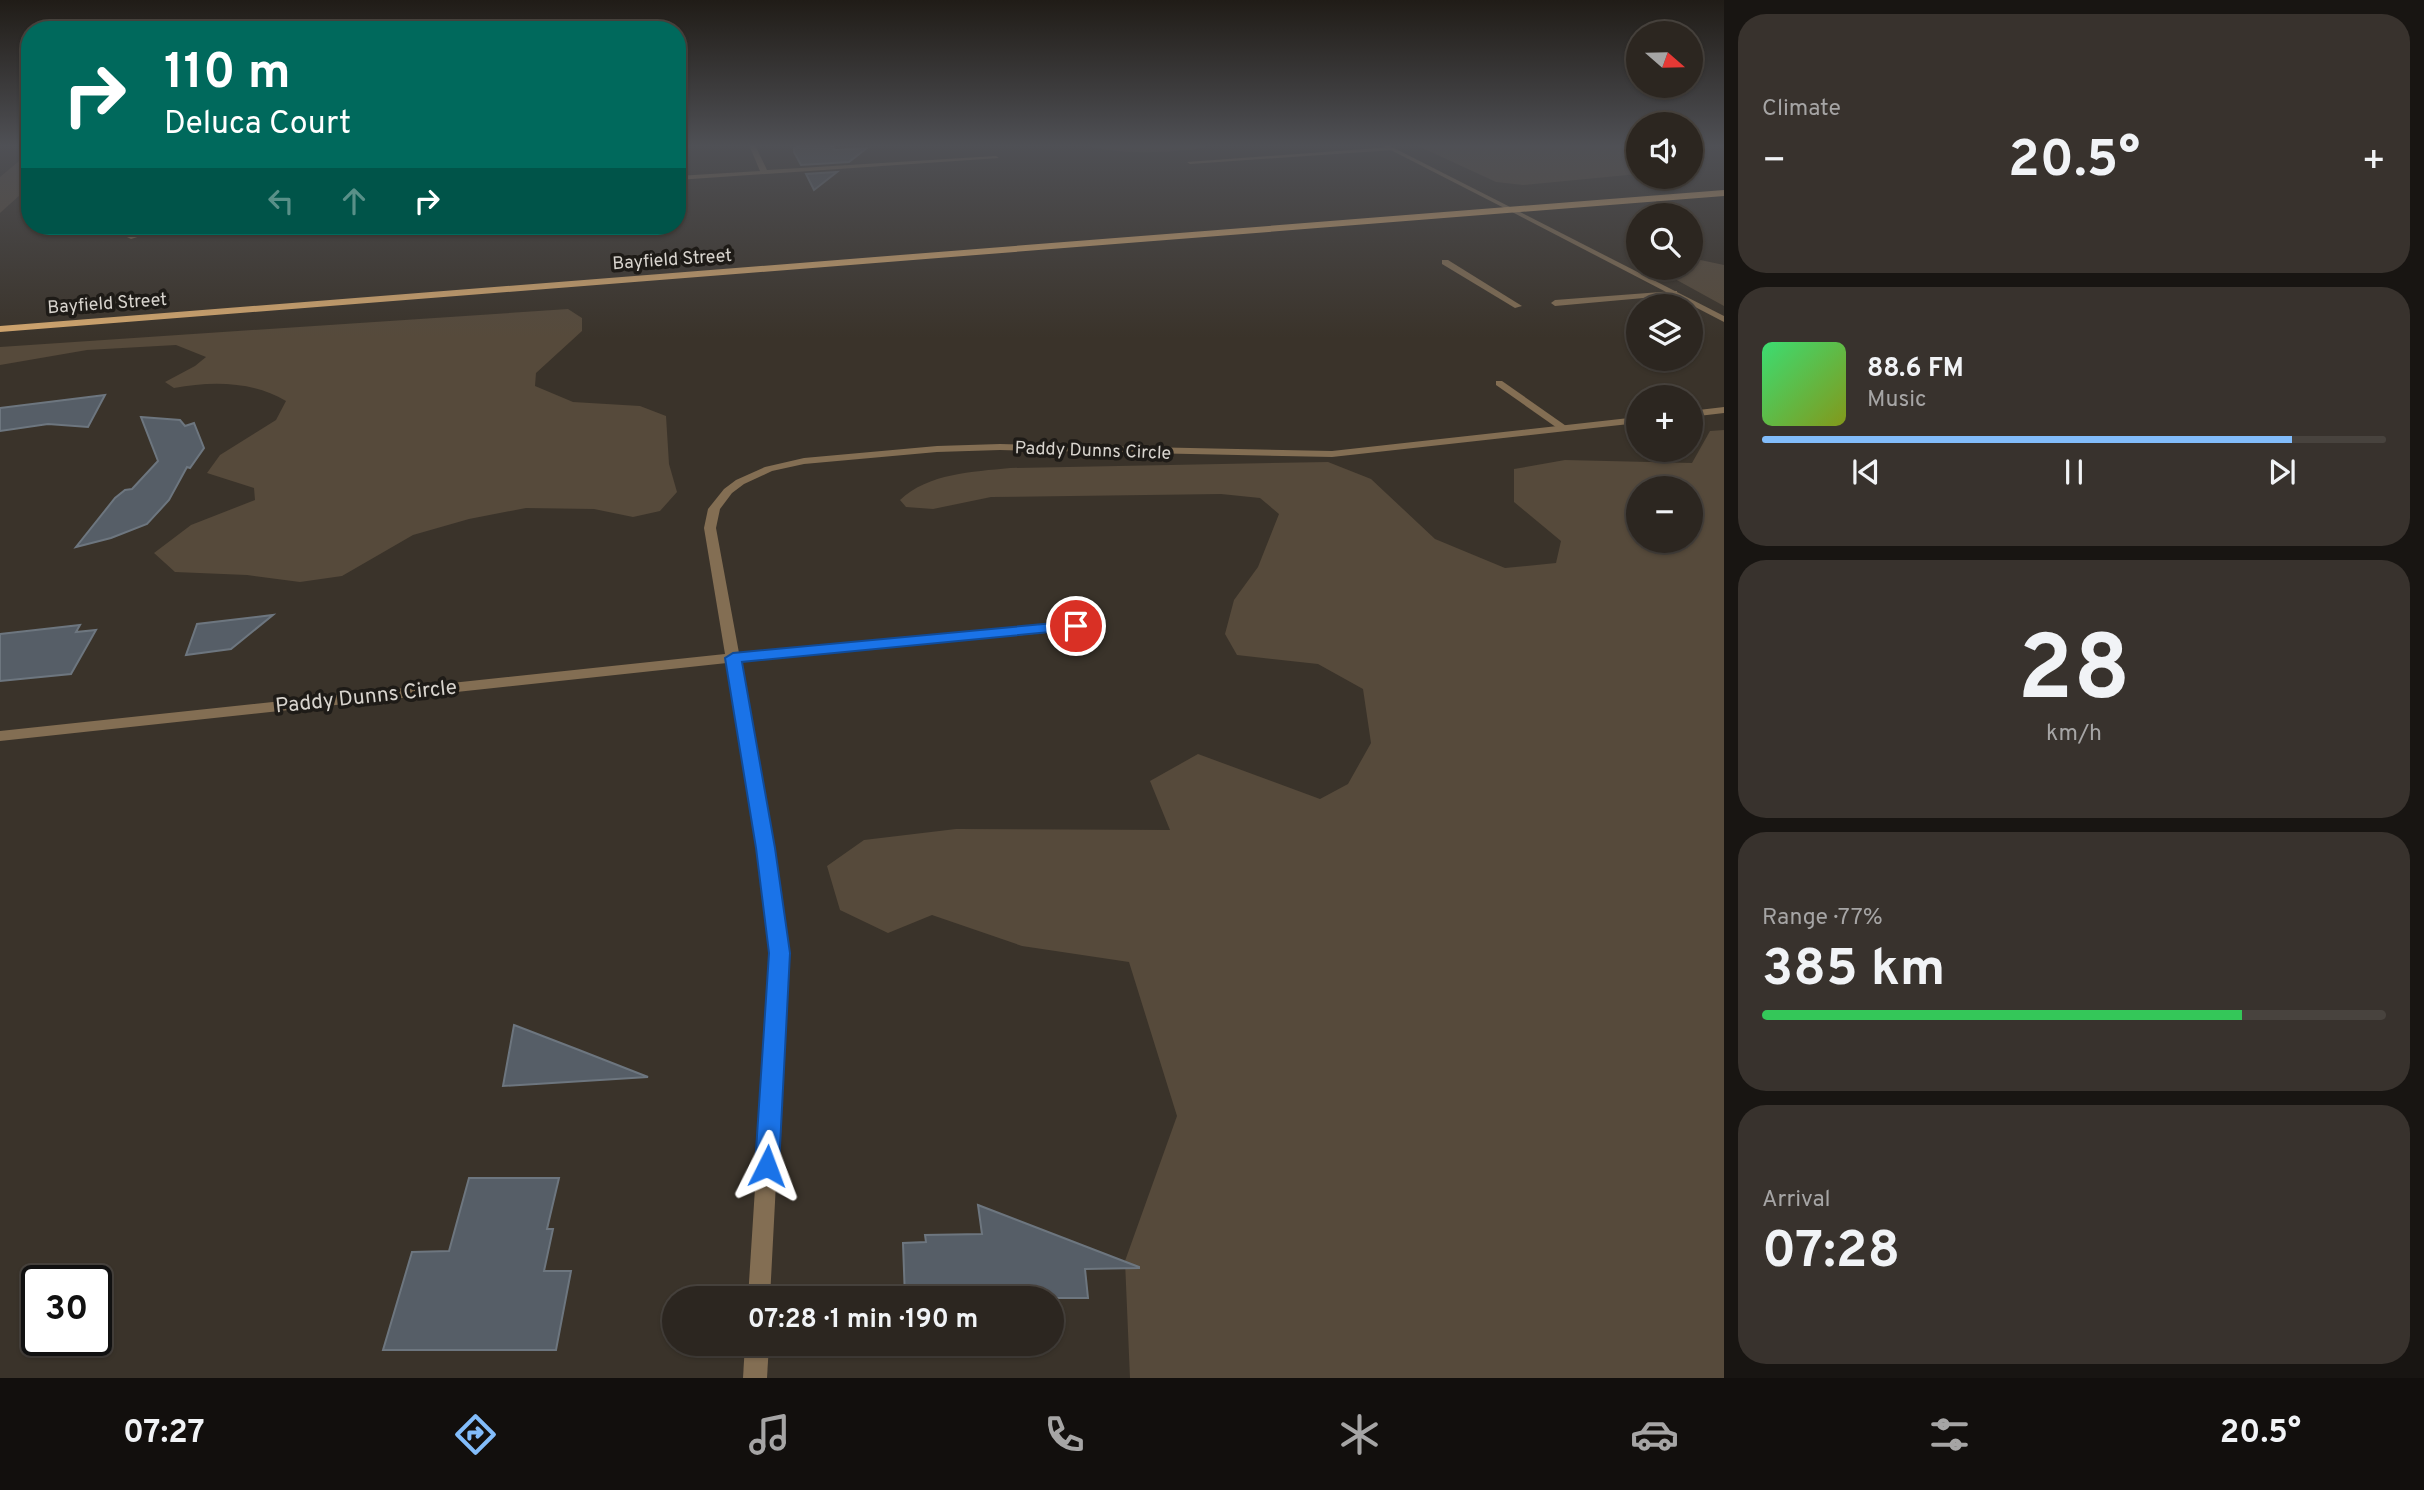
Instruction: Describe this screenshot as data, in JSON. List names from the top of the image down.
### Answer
{
  "streets": {
    "main road": ["Bayfield Street"],
    "street": ["Paddy Dunns Circle"]
  },
  "north": "right",
  "page": {
    "tile": [
      "Climate",
      ["28", "km/h"],
      ["Range · 77%", "385 km"],
      ["Arrival", "07:28"]
    ],
    "map_buttons": ["+", "−"],
    "turn": ["110 m", "Deluca Court"],
    "heat": ["−", "20.5°", "+"],
    "song": ["88.6 FM", "Music"],
    "limit": "30",
    "trip": "07:28 · 1 min · 190 m",
    "tabs": ["07:27", "20.5°"]
  }
}
